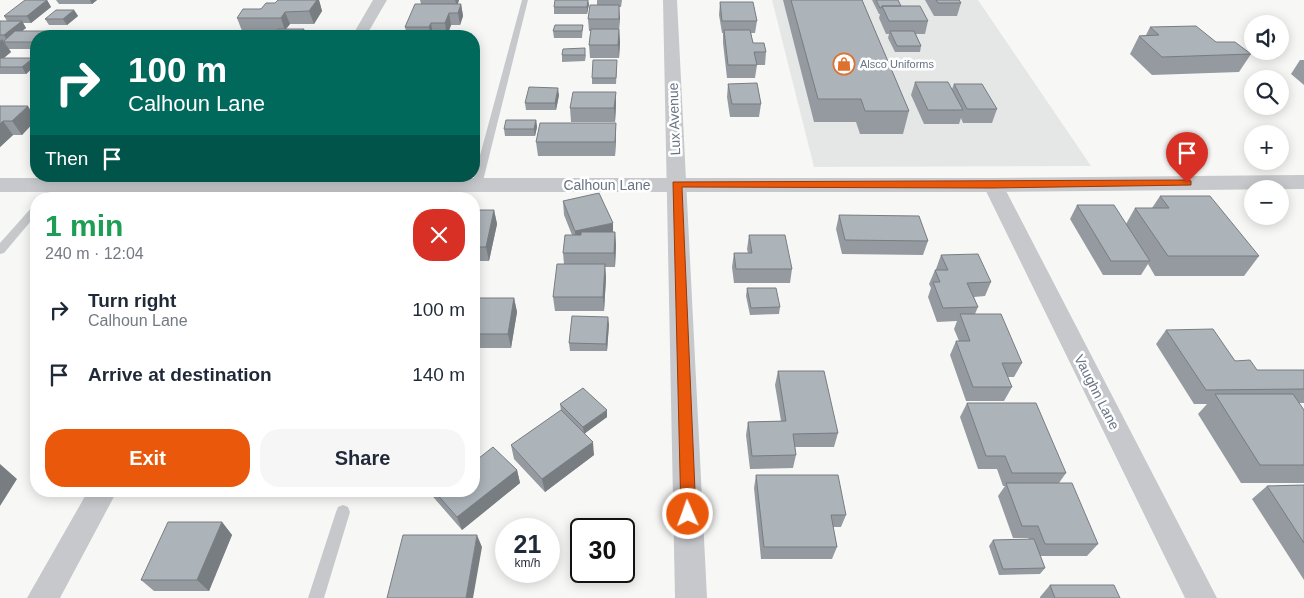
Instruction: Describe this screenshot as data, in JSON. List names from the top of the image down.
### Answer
{
  "streets": {
    "street": ["Lux Avenue", "Calhoun Lane", "Vaughn Lane"]
  },
  "crossings": [
    ["Lux Avenue", "Calhoun Lane"],
    ["Calhoun Lane", "Vaughn Lane"]
  ],
  "places": {
    "shop": ["Alsco Uniforms"]
  },
  "page": {
    "map_buttons": ["+", "−"],
    "turn": ["100 m", "Calhoun Lane"],
    "then": "Then",
    "heading": ["1 min", "240 m · 12:04"],
    "list": [
      {
        "name": "Turn right",
        "note": "Calhoun Lane",
        "value": "100 m"
      },
      {
        "name": "Arrive at destination",
        "value": "140 m"
      }
    ],
    "buttons": ["Exit", "Share"],
    "speed": "21 km/h",
    "limit": "30"
  }
}
